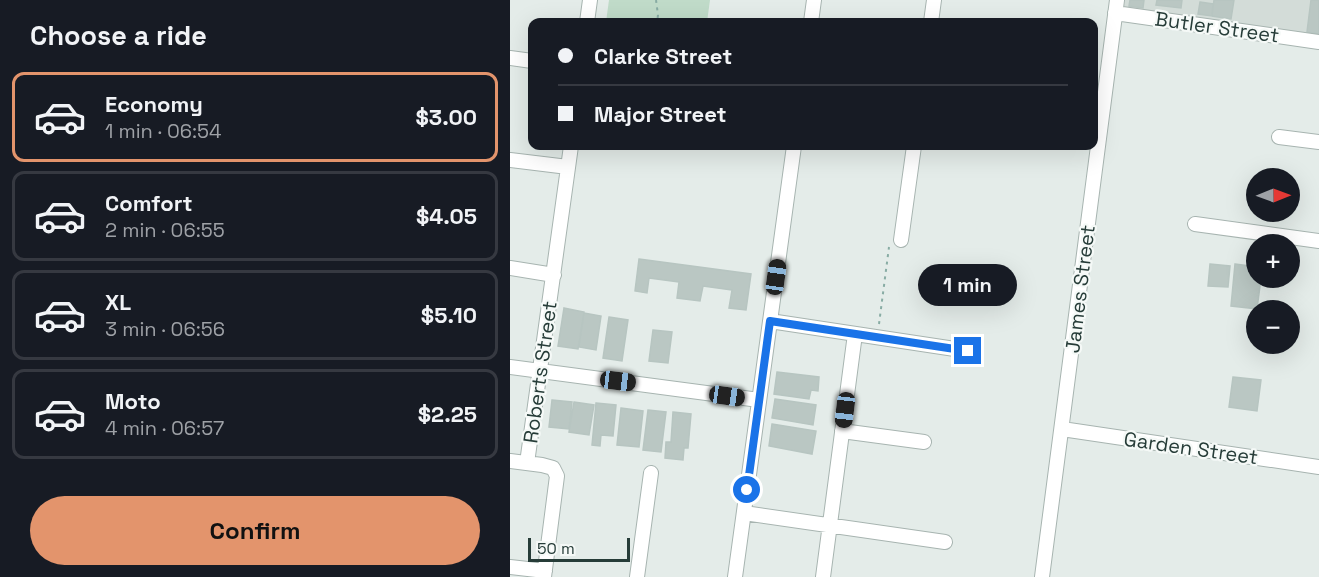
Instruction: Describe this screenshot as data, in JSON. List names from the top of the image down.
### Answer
{
  "streets": {
    "street": [
      "Butler Street",
      "James Street",
      "Roberts Street",
      "Garden Street"
    ]
  },
  "crossings": [
    ["Butler Street", "James Street"],
    ["James Street", "Garden Street"]
  ],
  "scale_bar": "50 m",
  "north": "right",
  "page": {
    "heading": "Choose a ride",
    "banner": ["Clarke Street", "Major Street"],
    "list": [
      {
        "name": "Economy",
        "note": "1 min · 06:54",
        "value": "$3.00"
      },
      {
        "name": "Comfort",
        "note": "2 min · 06:55",
        "value": "$4.05"
      },
      {
        "name": "XL",
        "note": "3 min · 06:56",
        "value": "$5.10"
      },
      {
        "name": "Moto",
        "note": "4 min · 06:57",
        "value": "$2.25"
      }
    ],
    "map_buttons": ["+", "−"],
    "bubble": "1 min",
    "buttons": "Confirm",
    "scale": "50 m"
  }
}
